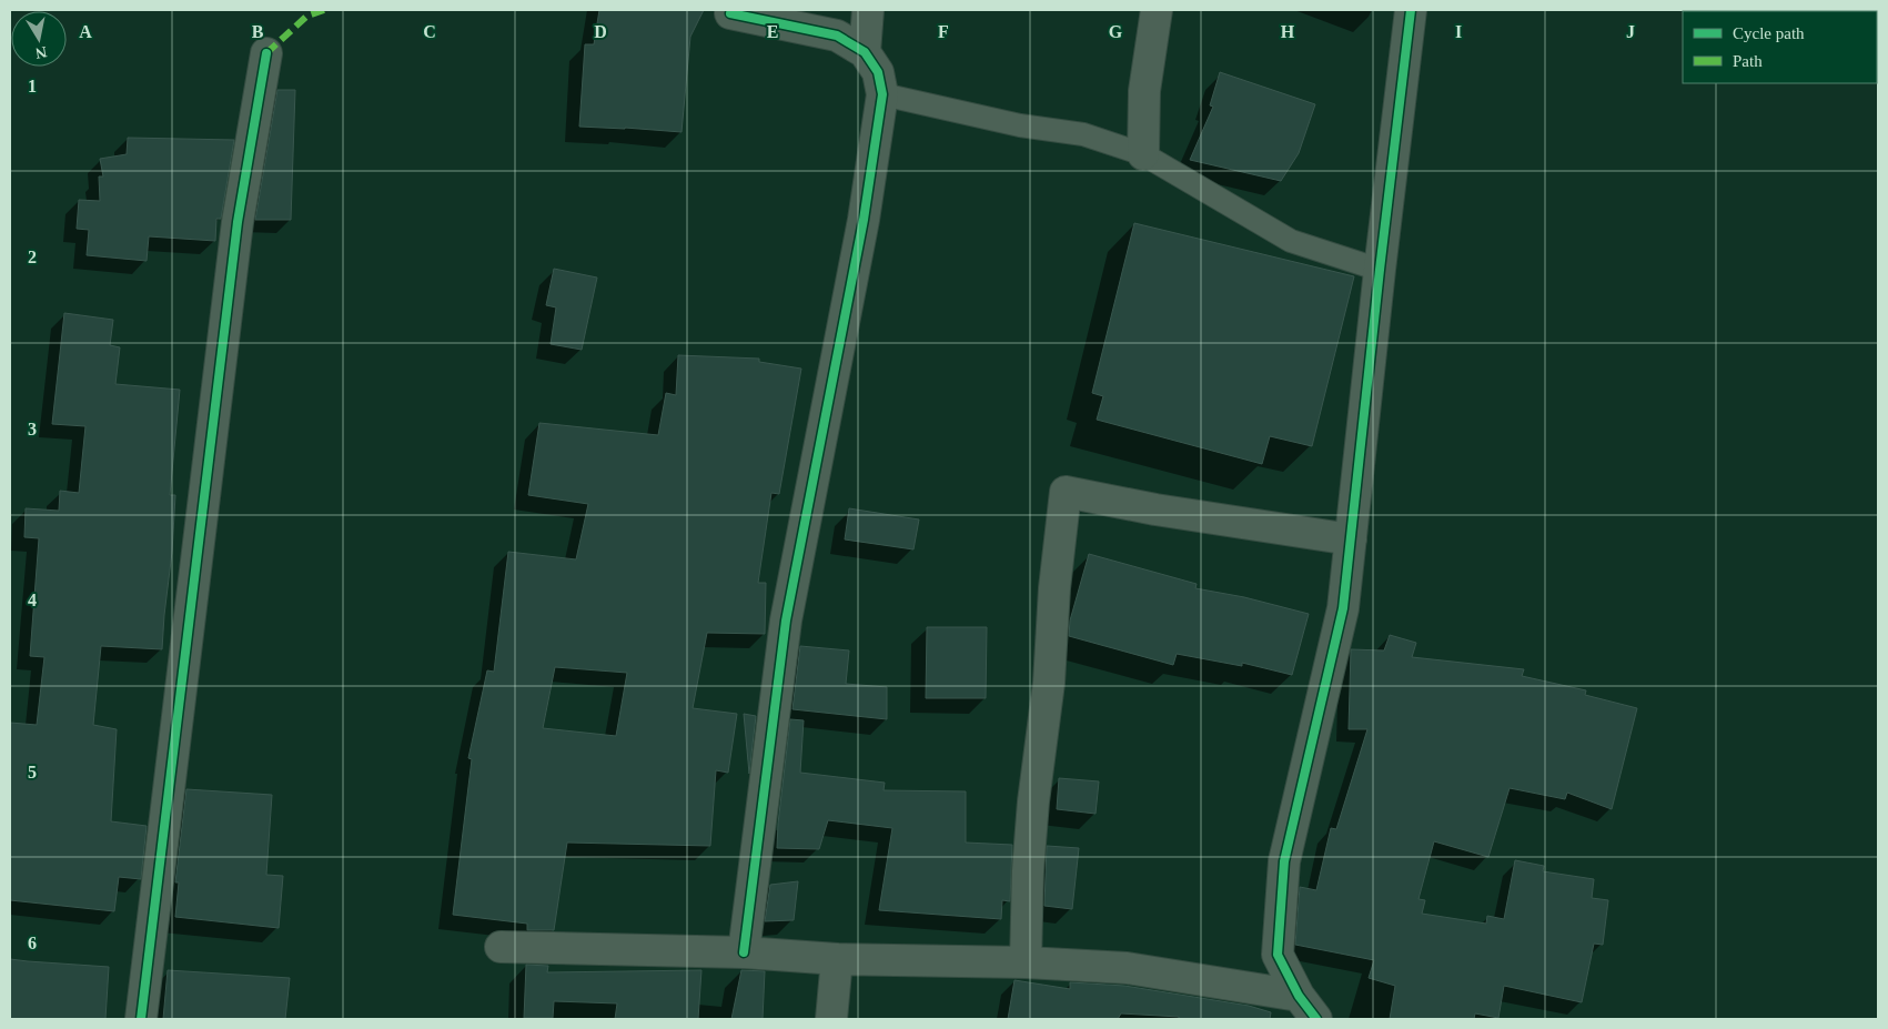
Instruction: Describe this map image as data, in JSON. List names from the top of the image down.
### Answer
{
  "legend": ["Cycle path", "Path"],
  "north": "bottom",
  "grid": {
    "columns": [
      "A",
      "B",
      "C",
      "D",
      "E",
      "F",
      "G",
      "H",
      "I",
      "J"
    ],
    "rows": [
      "1",
      "2",
      "3",
      "4",
      "5",
      "6"
    ]
  }
}
